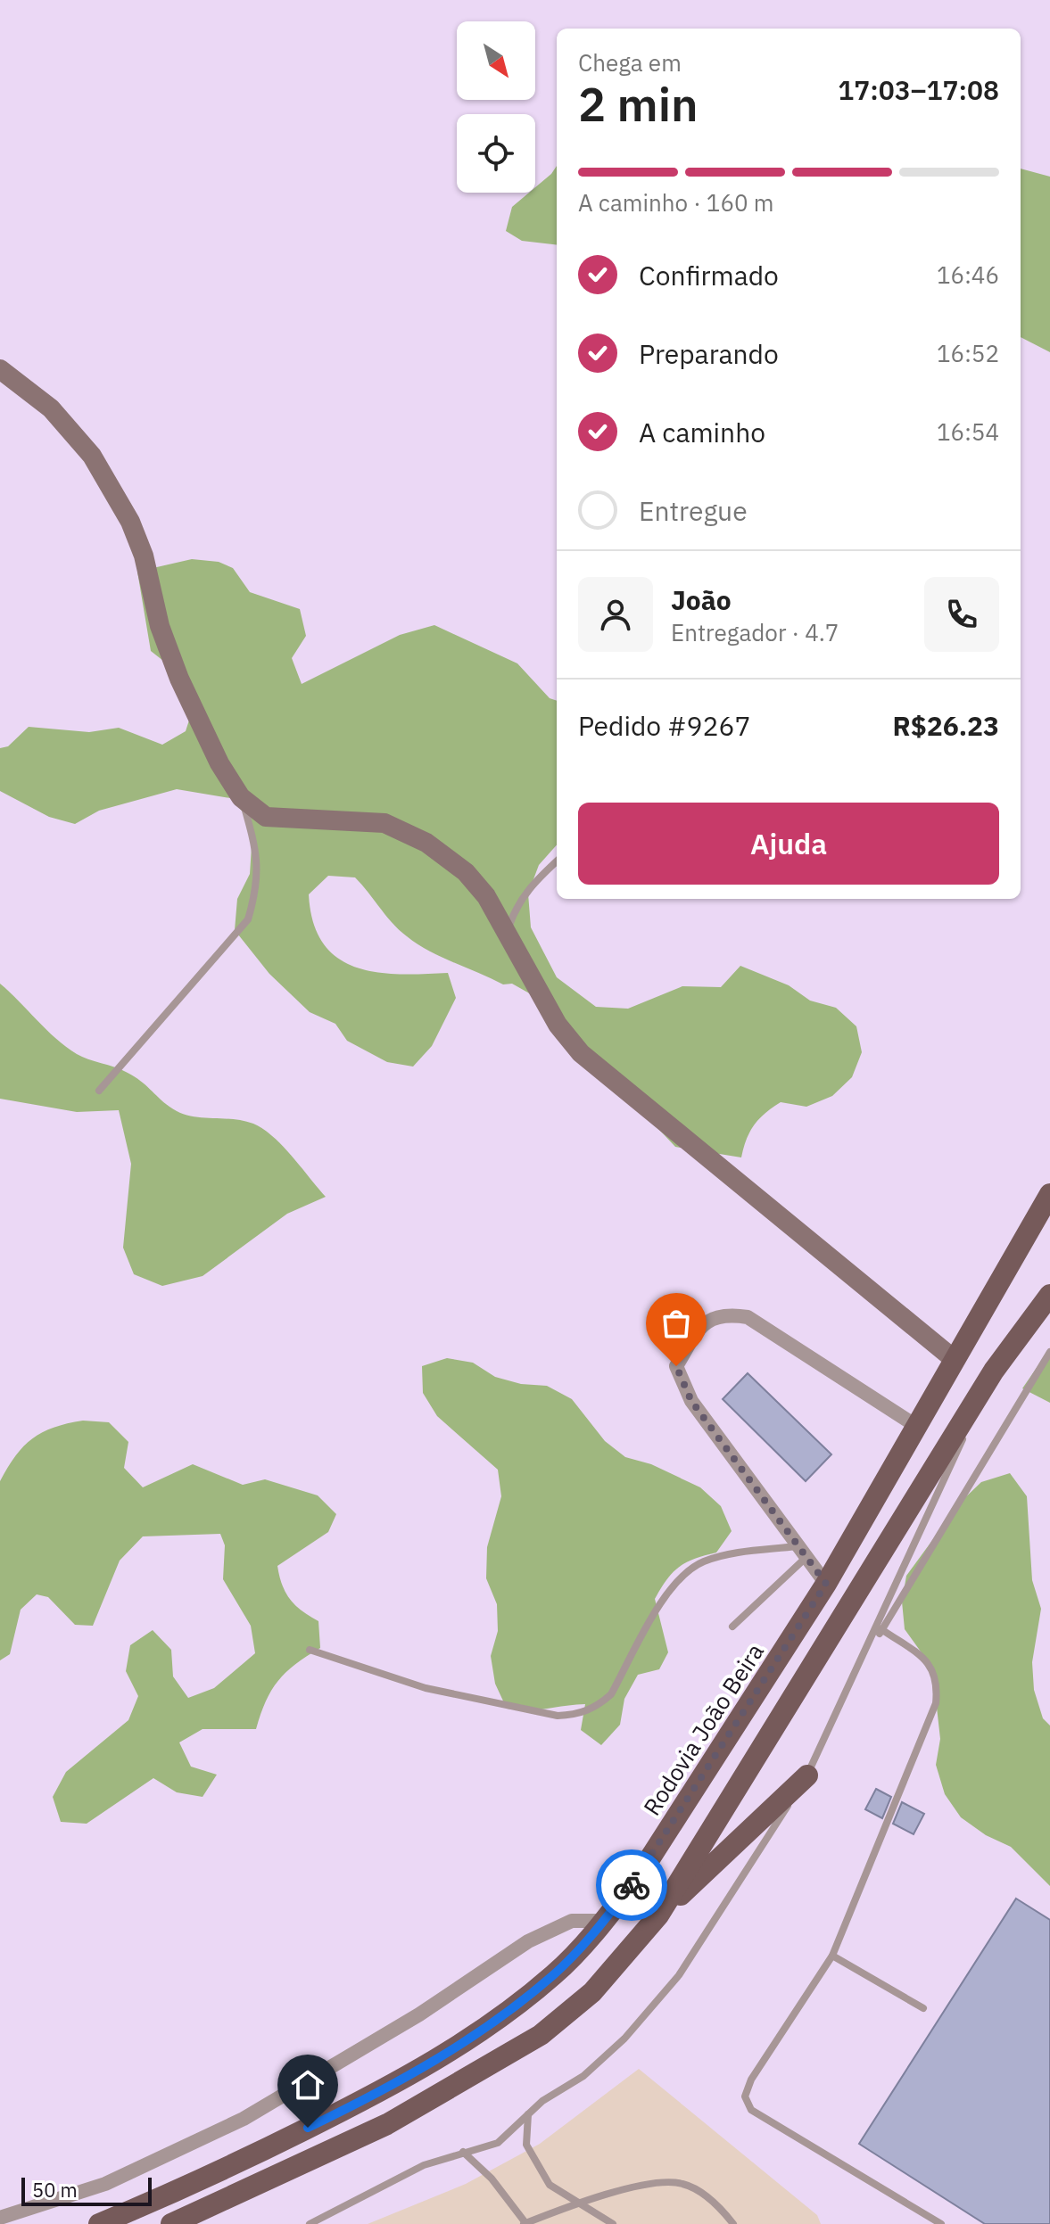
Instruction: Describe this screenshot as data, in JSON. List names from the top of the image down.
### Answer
{
  "streets": {
    "main road": ["Rodovia João Beira"]
  },
  "scale_bar": "50 m",
  "north": "bottom right",
  "page": {
    "heading": ["2 min", "Chega em", "17:03–17:08"],
    "panel": [
      "João",
      "Entregador · 4.7",
      "Pedido #9267",
      "R$26.23"
    ],
    "bar": "A caminho · 160 m",
    "list": [
      ["Confirmado", "16:46"],
      ["Preparando", "16:52"],
      ["A caminho", "16:54"],
      "Entregue"
    ],
    "buttons": "Ajuda",
    "scale": "50 m"
  }
}
